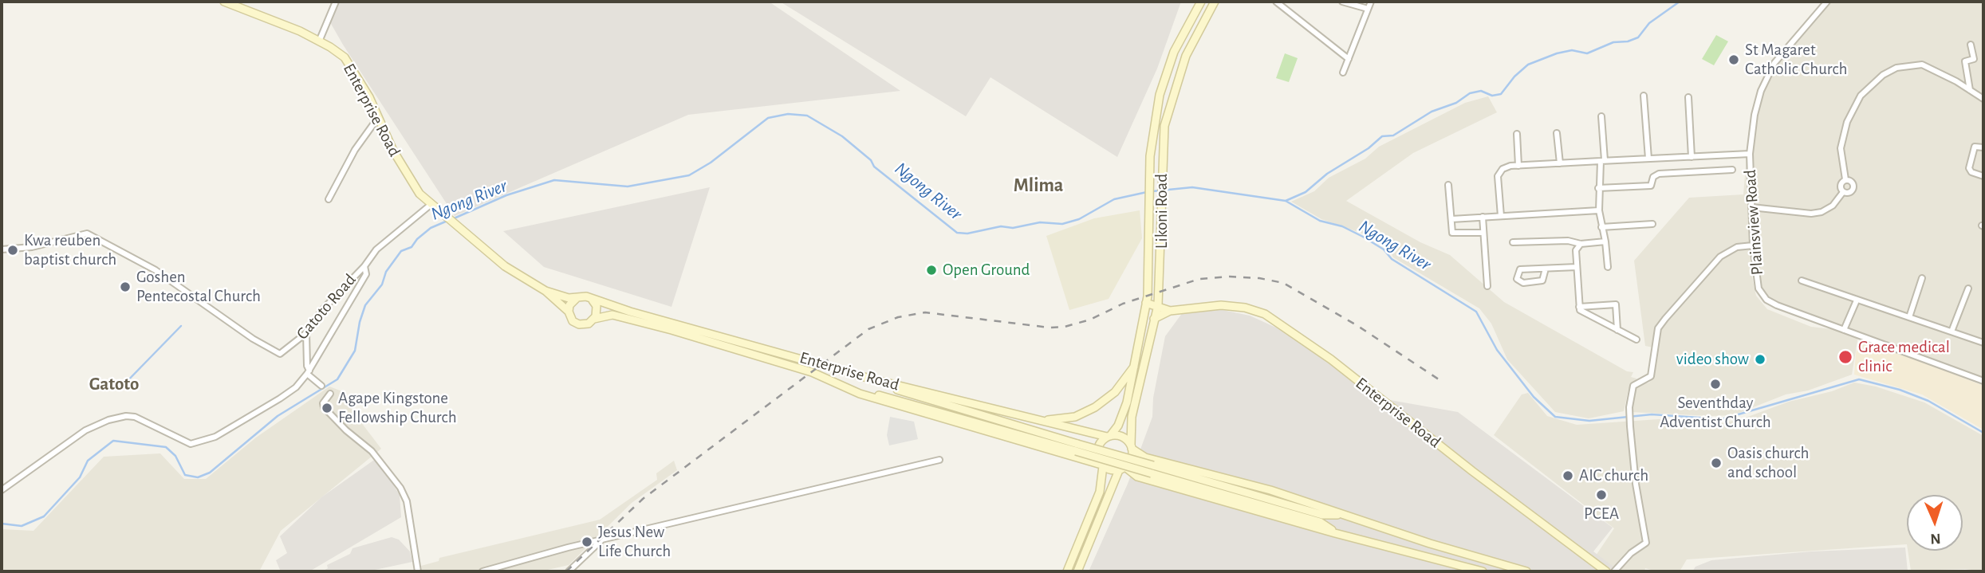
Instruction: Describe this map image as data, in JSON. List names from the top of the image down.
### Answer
{
  "streets": {
    "main road": ["Enterprise Road", "Likoni Road"],
    "street": ["Plainsview Road", "Gatoto Road"]
  },
  "crossings": [
    ["Enterprise Road", "Likoni Road"],
    ["Enterprise Road", "Gatoto Road"]
  ],
  "districts": ["Mlima", "Gatoto"],
  "water": ["Ngong River"],
  "places": [
    "St Magaret Catholic Church",
    "Kwa reuben baptist church",
    "Open Ground",
    "Goshen Pentecostal Church",
    "Grace medical clinic",
    "video show",
    "Seventhday Adventist Church",
    "Agape Kingstone Fellowship Church",
    "Oasis church and school",
    "AIC church",
    "PCEA",
    "Jesus New Life Church"
  ],
  "north": "bottom"
}
